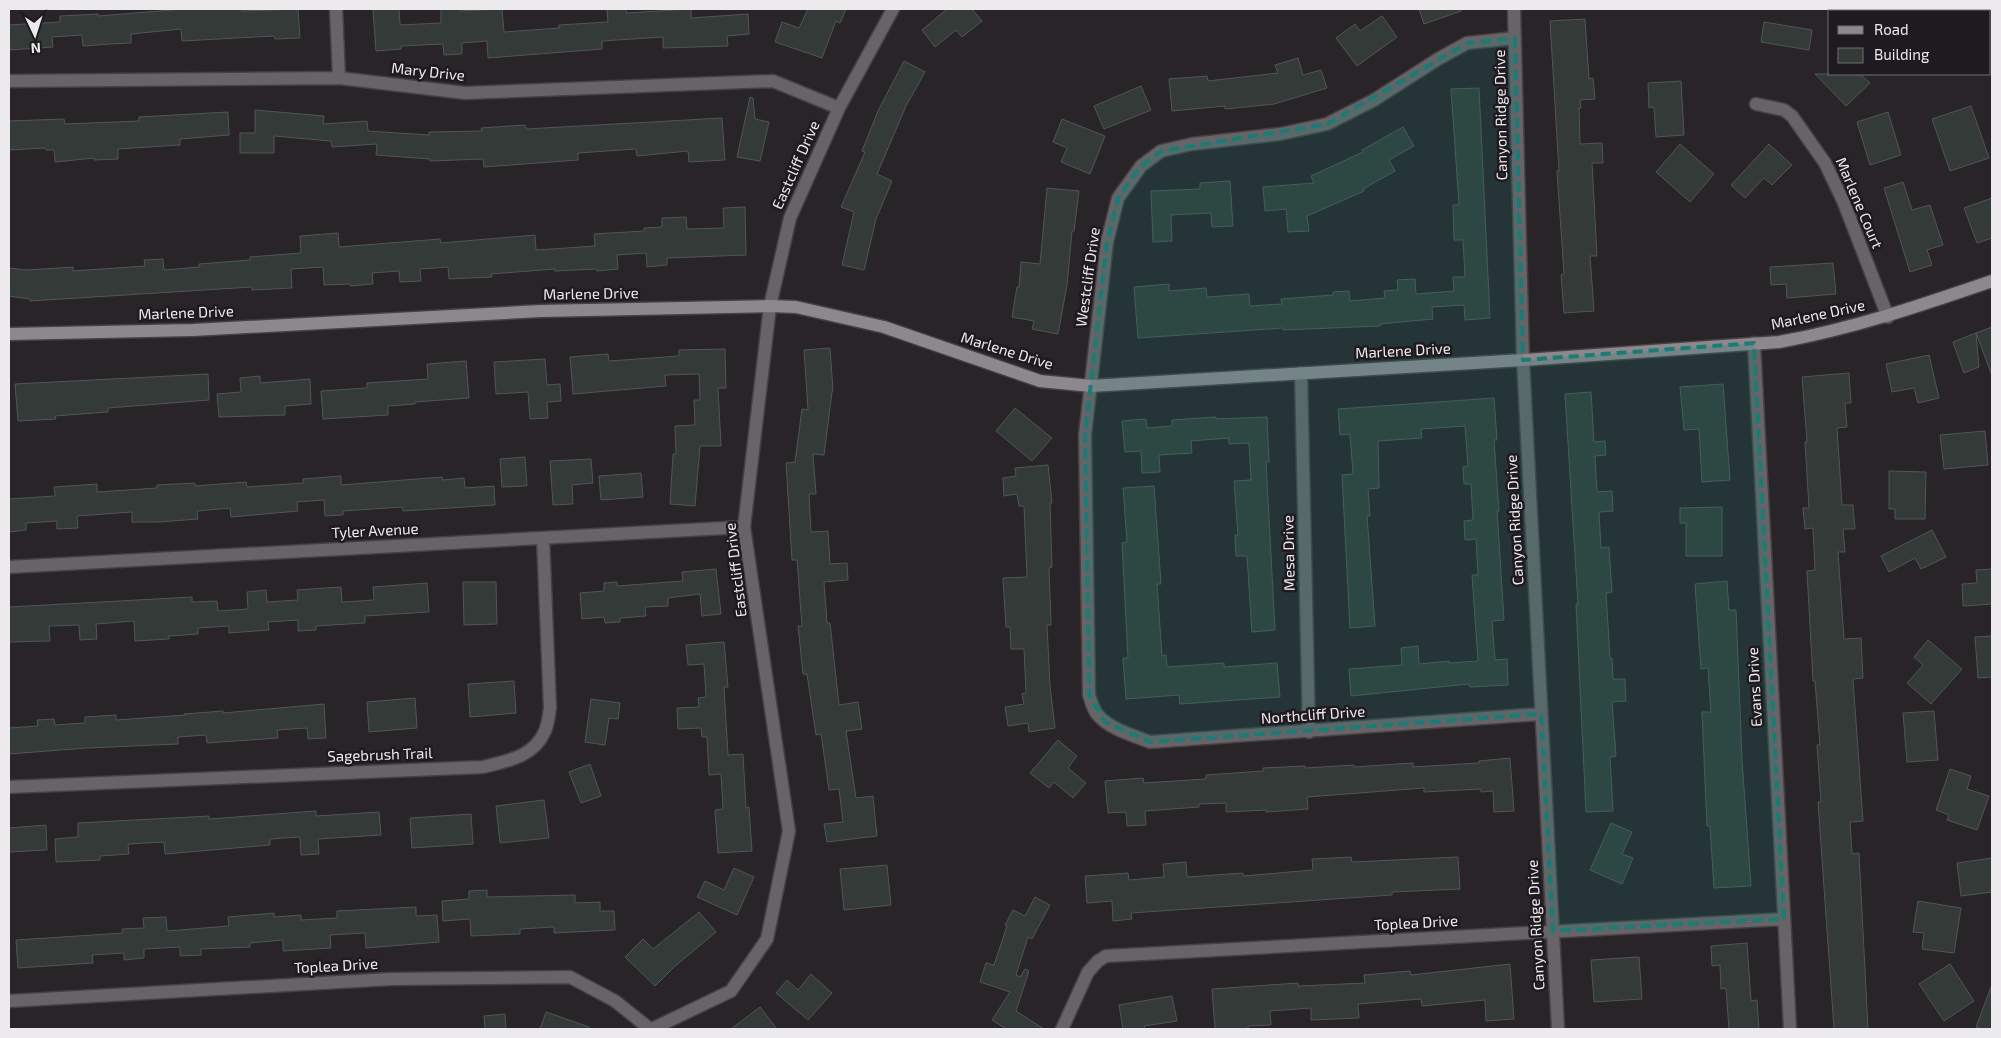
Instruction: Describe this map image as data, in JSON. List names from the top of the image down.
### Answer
{
  "streets": {
    "street": [
      "Mary Drive",
      "Canyon Ridge Drive",
      "Eastcliff Drive",
      "Marlene Court",
      "Westcliff Drive",
      "Marlene Drive",
      "Tyler Avenue",
      "Mesa Drive",
      "Evans Drive",
      "Northcliff Drive",
      "Sagebrush Trail",
      "Toplea Drive"
    ]
  },
  "crossings": [
    ["Mary Drive", "Eastcliff Drive"],
    ["Canyon Ridge Drive", "Westcliff Drive"],
    ["Canyon Ridge Drive", "Marlene Drive"],
    ["Canyon Ridge Drive", "Northcliff Drive"],
    ["Canyon Ridge Drive", "Toplea Drive"],
    ["Eastcliff Drive", "Marlene Drive"],
    ["Eastcliff Drive", "Tyler Avenue"],
    ["Eastcliff Drive", "Toplea Drive"],
    ["Marlene Court", "Marlene Drive"],
    ["Westcliff Drive", "Marlene Drive"],
    ["Westcliff Drive", "Northcliff Drive"],
    ["Marlene Drive", "Mesa Drive"],
    ["Marlene Drive", "Evans Drive"],
    ["Tyler Avenue", "Sagebrush Trail"],
    ["Mesa Drive", "Northcliff Drive"],
    ["Evans Drive", "Toplea Drive"]
  ],
  "legend": ["Road", "Building"],
  "north": "bottom"
}
